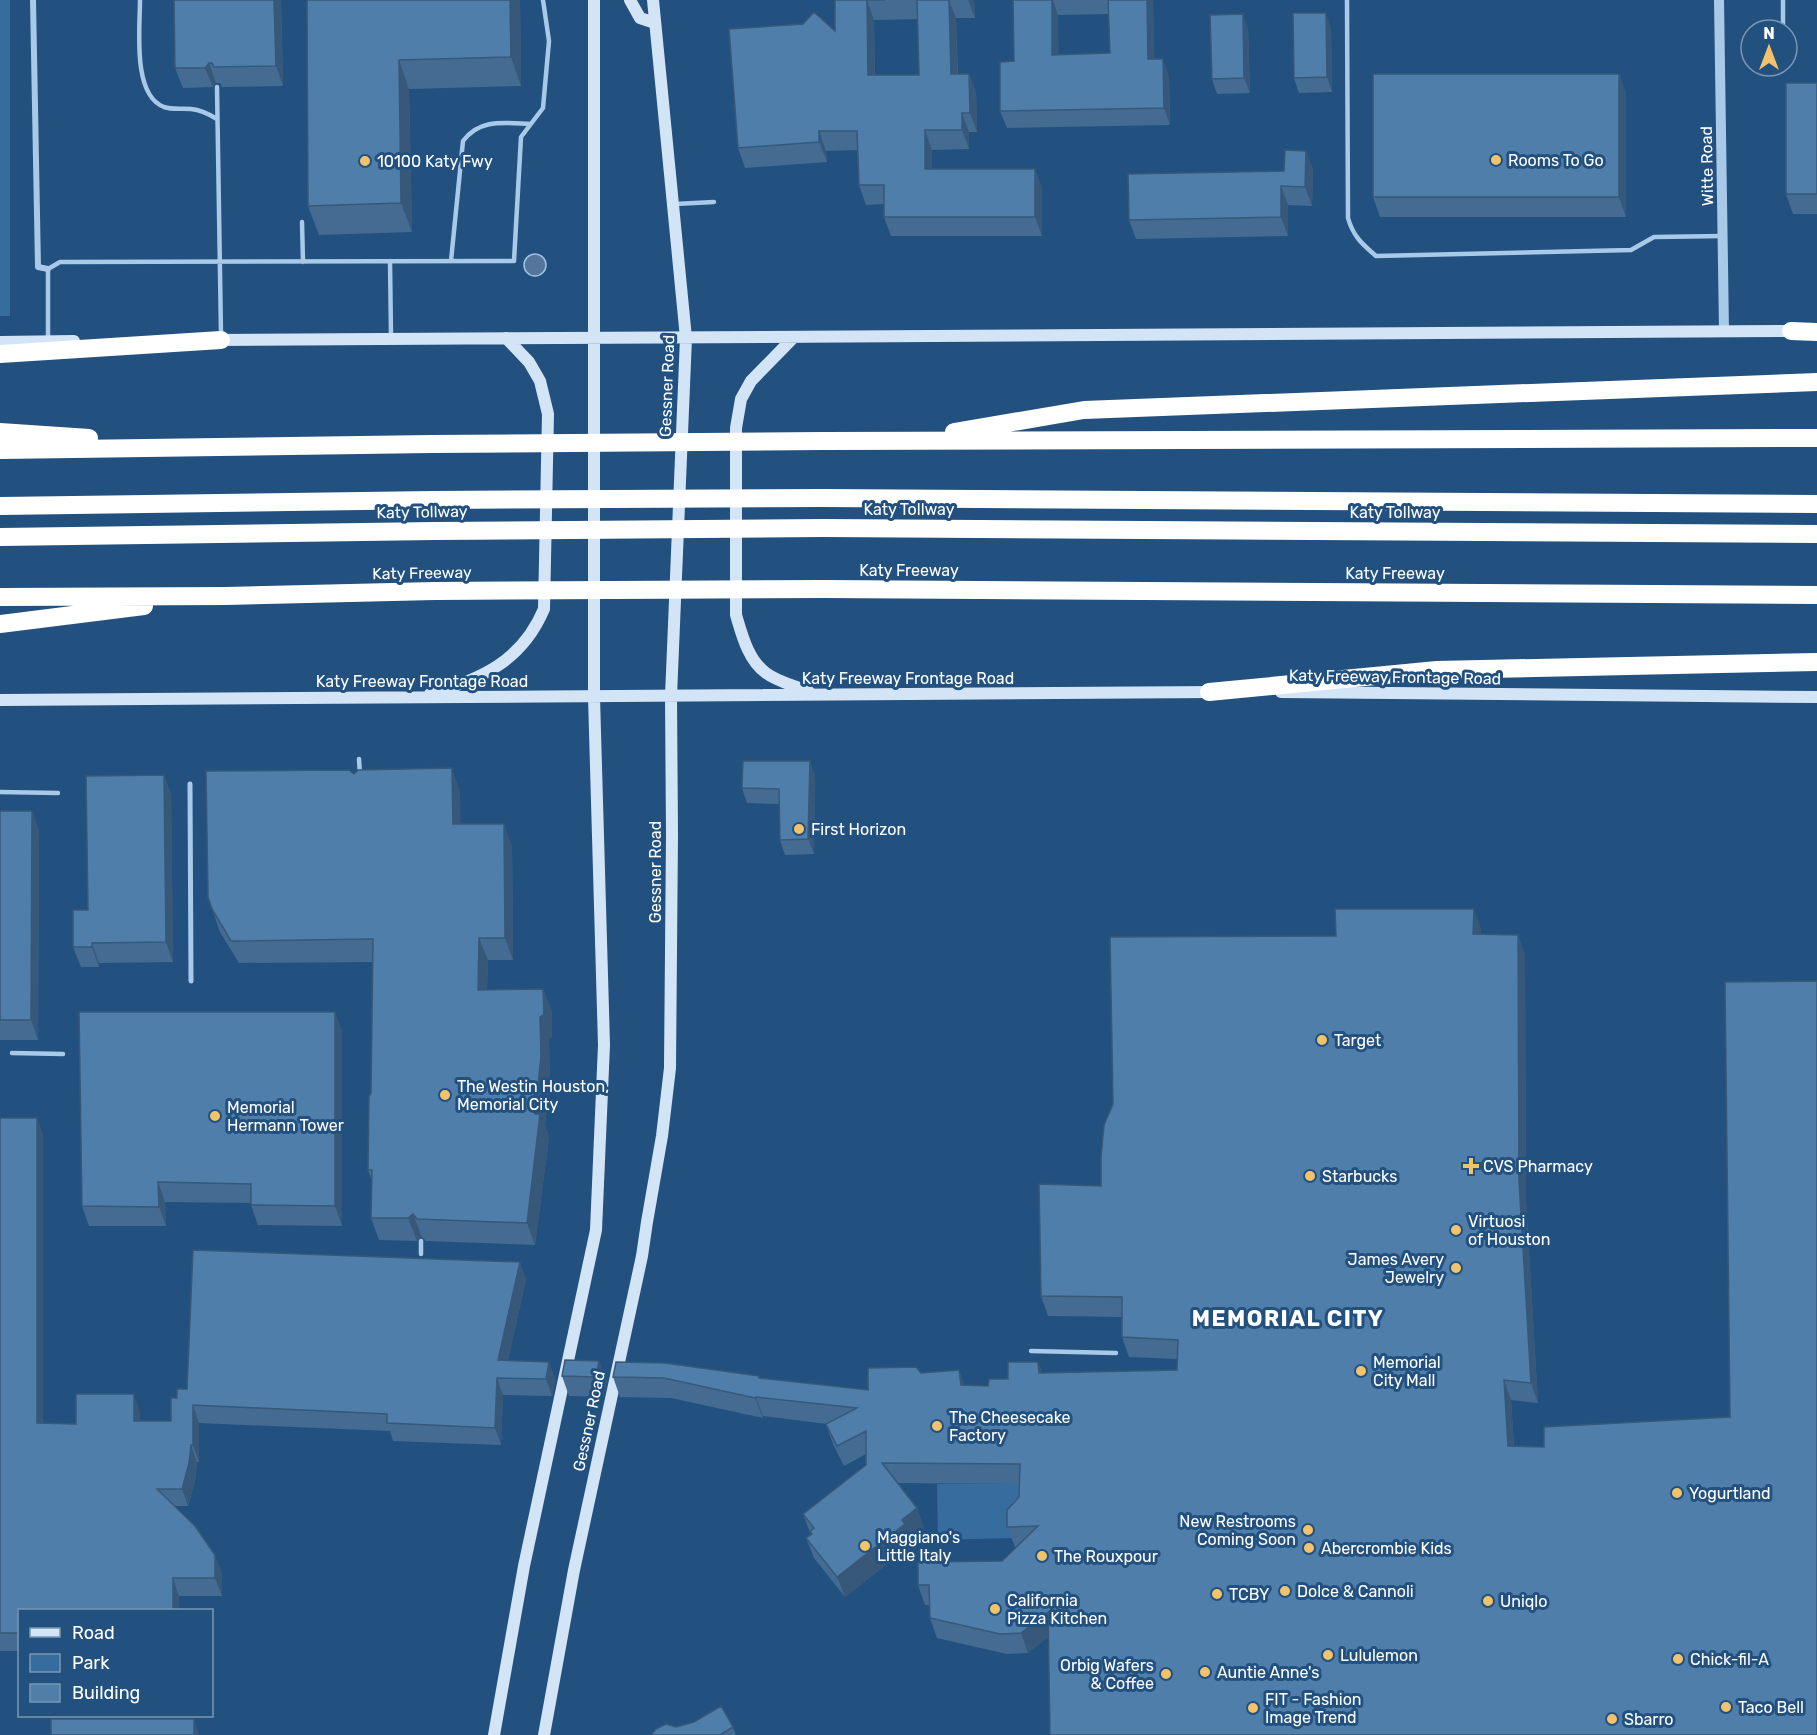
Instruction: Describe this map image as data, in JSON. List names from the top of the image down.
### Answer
{
  "streets": {
    "highway": ["Katy Tollway", "Katy Freeway"],
    "main road": ["Gessner Road", "Katy Freeway Frontage Road"],
    "street": ["Witte Road"]
  },
  "crossings": [
    ["Gessner Road", "Katy Freeway Frontage Road"]
  ],
  "districts": ["MEMORIAL CITY"],
  "places": {
    "other": [
      "Rooms To Go",
      "10100 Katy Fwy",
      "First Horizon",
      "Target",
      "The Westin Houston, Memorial City",
      "Memorial Hermann Tower",
      "Starbucks",
      "Virtuosi of Houston",
      "James Avery Jewelry",
      "Memorial City Mall",
      "The Cheesecake Factory",
      "Yogurtland",
      "New Restrooms Coming Soon",
      "Maggiano's Little Italy",
      "Abercrombie Kids",
      "The Rouxpour",
      "Dolce & Cannoli",
      "TCBY",
      "Uniqlo",
      "California Pizza Kitchen",
      "Lululemon",
      "Chick-fil-A",
      "Auntie Anne's",
      "Orbig Wafers & Coffee",
      "Taco Bell",
      "FIT - Fashion Image Trend",
      "Sbarro"
    ],
    "health": ["CVS Pharmacy"]
  },
  "legend": ["Road", "Park", "Building"],
  "north": "top"
}
